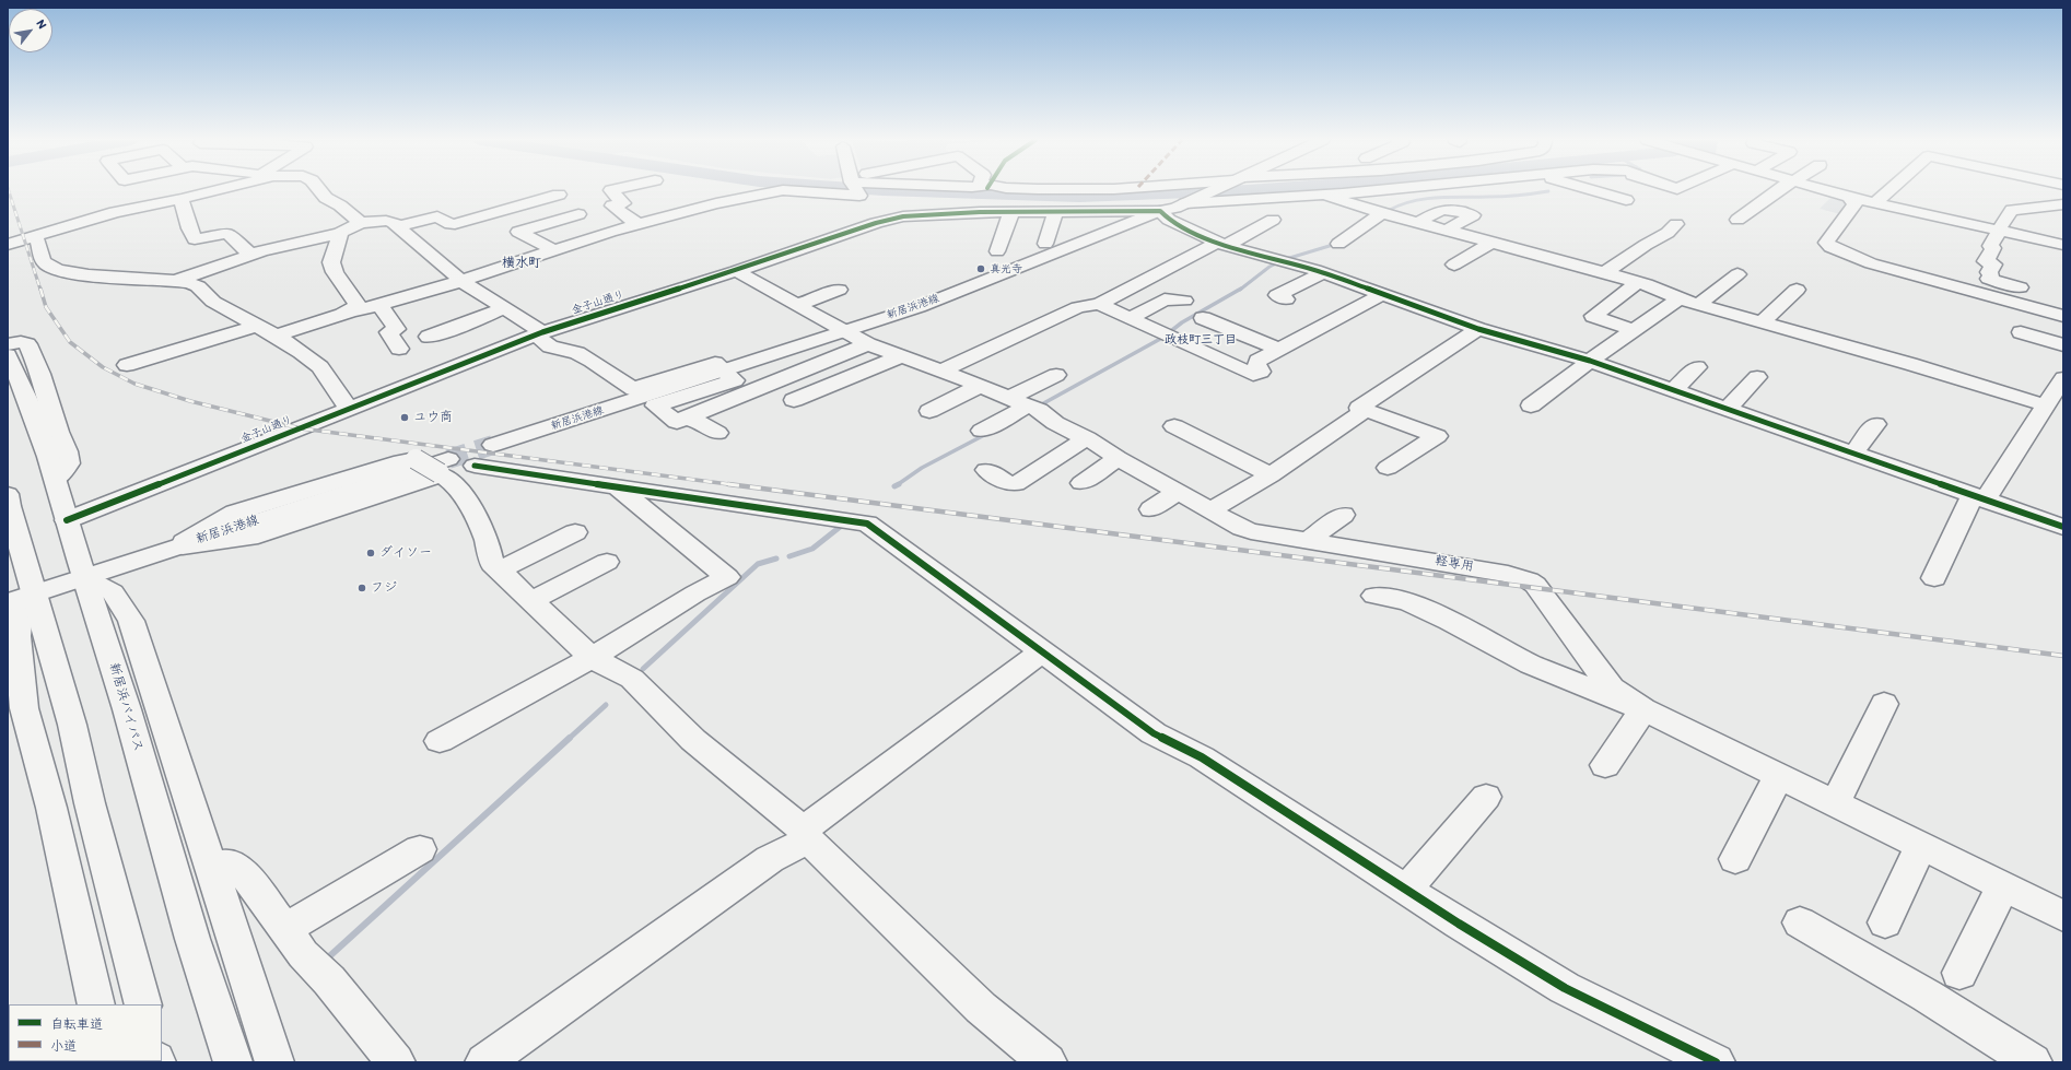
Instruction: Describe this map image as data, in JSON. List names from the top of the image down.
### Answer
{
  "streets": {
    "main road": [
      "金子山通り",
      "新居浜港線",
      "軽専用",
      "新居浜バイパス"
    ]
  },
  "crossings": [
    ["金子山通り", "新居浜港線"],
    ["金子山通り", "軽専用"],
    ["金子山通り", "新居浜バイパス"],
    ["新居浜港線", "軽専用"],
    ["新居浜港線", "新居浜バイパス"]
  ],
  "districts": ["横水町", "政枝町三丁目"],
  "places": [
    "真光寺",
    "ユウ商",
    "ダイソー",
    "フジ"
  ],
  "legend": ["自転車道", "小道"],
  "north": "top right"
}
